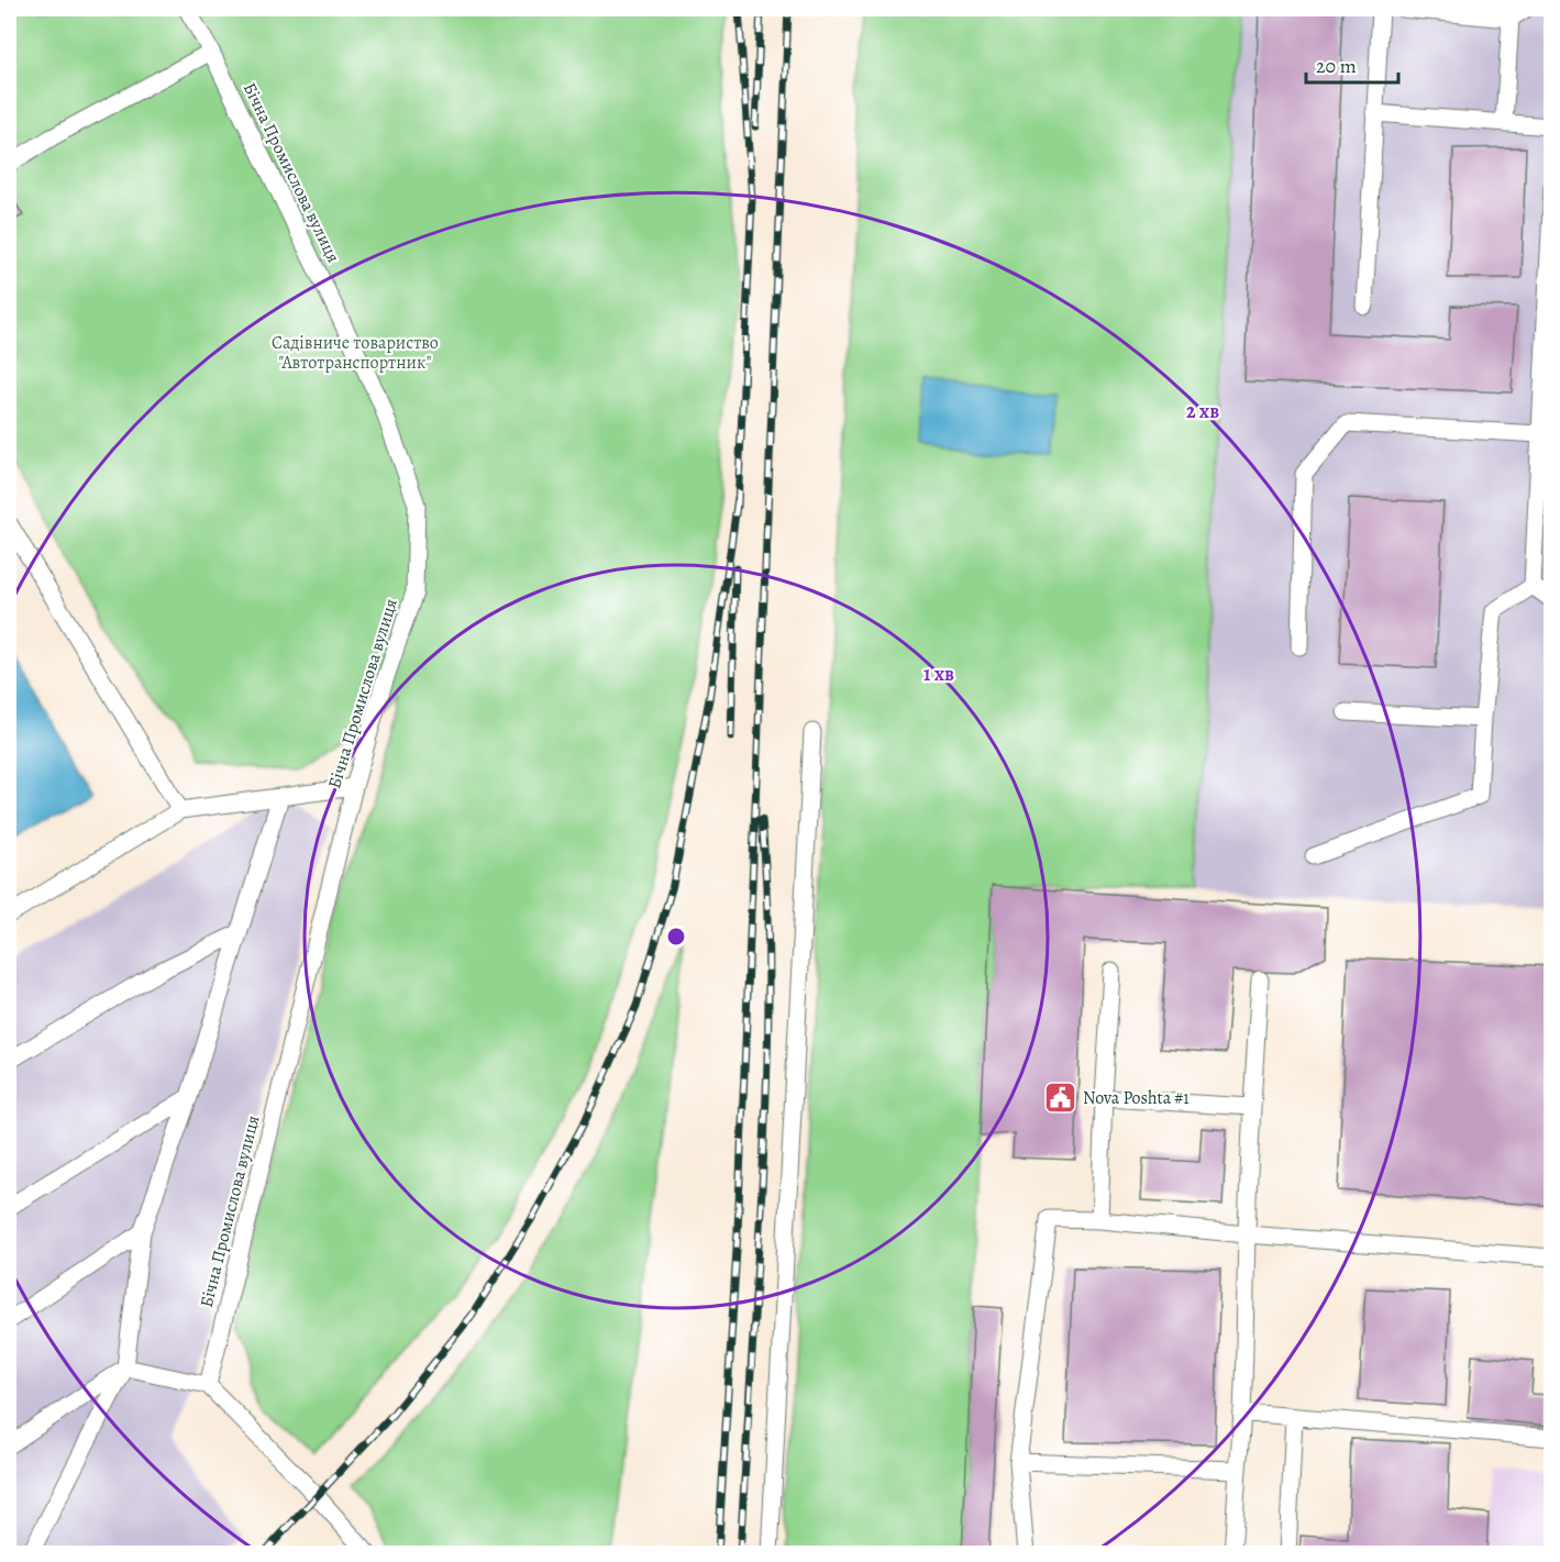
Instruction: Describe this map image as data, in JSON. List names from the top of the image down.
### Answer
{
  "streets": {
    "lane": ["Бічна Промислова вулиця"]
  },
  "parks": ["Садівниче товариство \"Автотранспортник\""],
  "places": {
    "public building": ["Nova Poshta #1"]
  },
  "scale_bar": "20 m",
  "rings": ["2 хв", "1 хв"]
}
